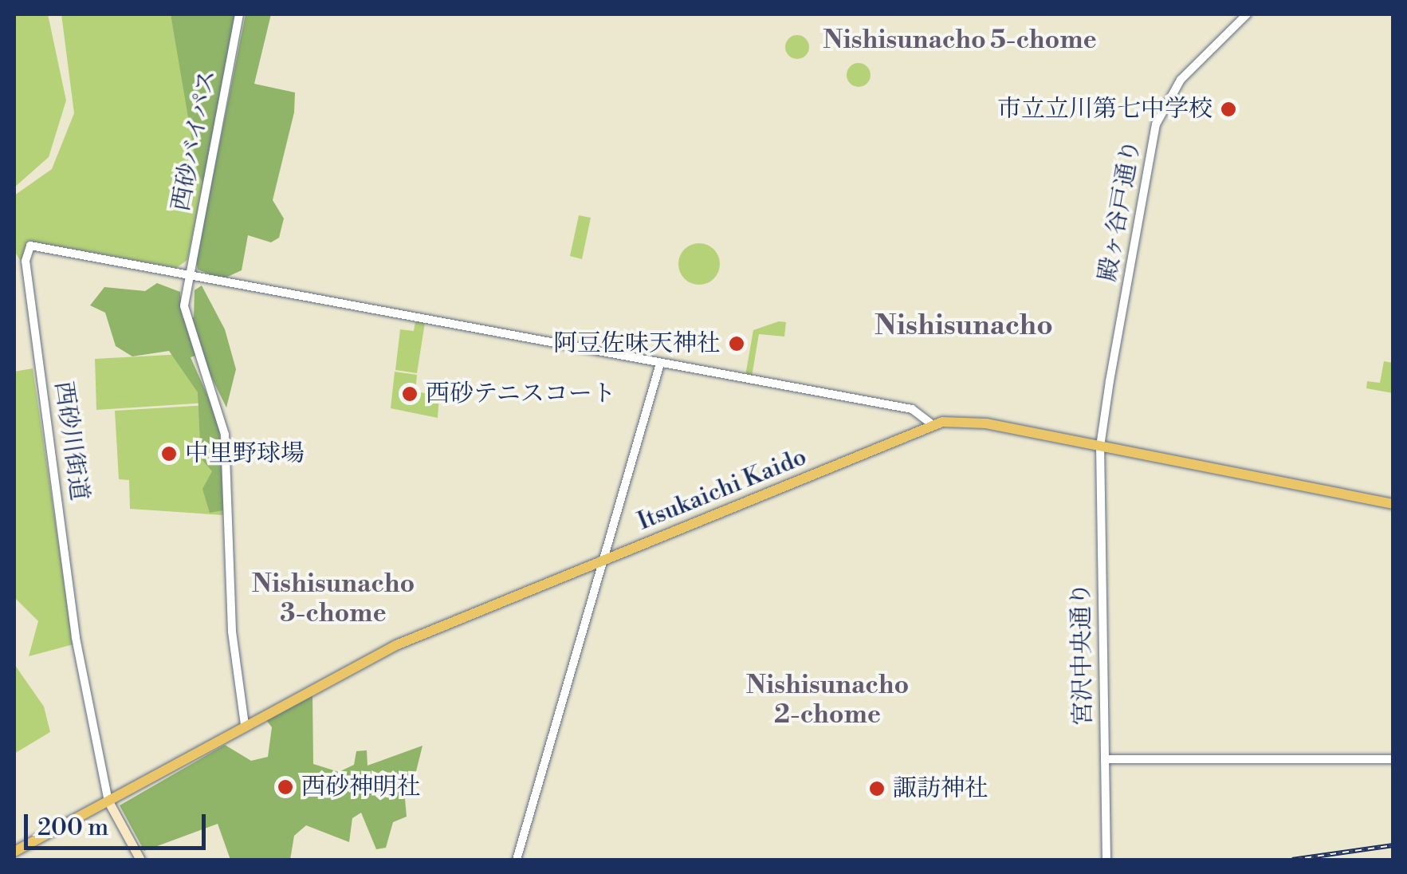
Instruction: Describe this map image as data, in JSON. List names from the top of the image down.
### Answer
{
  "streets": {
    "main road": ["Itsukaichi Kaido"],
    "street": [
      "西砂バイパス",
      "殿ヶ谷戸通り",
      "西砂川街道",
      "宮沢中央通り"
    ]
  },
  "crossings": [
    ["西砂バイパス", "西砂川街道"],
    ["西砂バイパス", "Itsukaichi Kaido"],
    ["殿ヶ谷戸通り", "Itsukaichi Kaido"],
    ["殿ヶ谷戸通り", "宮沢中央通り"],
    ["西砂川街道", "Itsukaichi Kaido"],
    ["Itsukaichi Kaido", "宮沢中央通り"]
  ],
  "districts": [
    "Nishisunacho 5-chome",
    "Nishisunacho",
    "Nishisunacho 3-chome",
    "Nishisunacho 2-chome"
  ],
  "places": [
    "市立立川第七中学校",
    "阿豆佐味天神社",
    "西砂テニスコート",
    "中里野球場",
    "西砂神明社",
    "諏訪神社"
  ],
  "scale_bar": "200 m"
}
